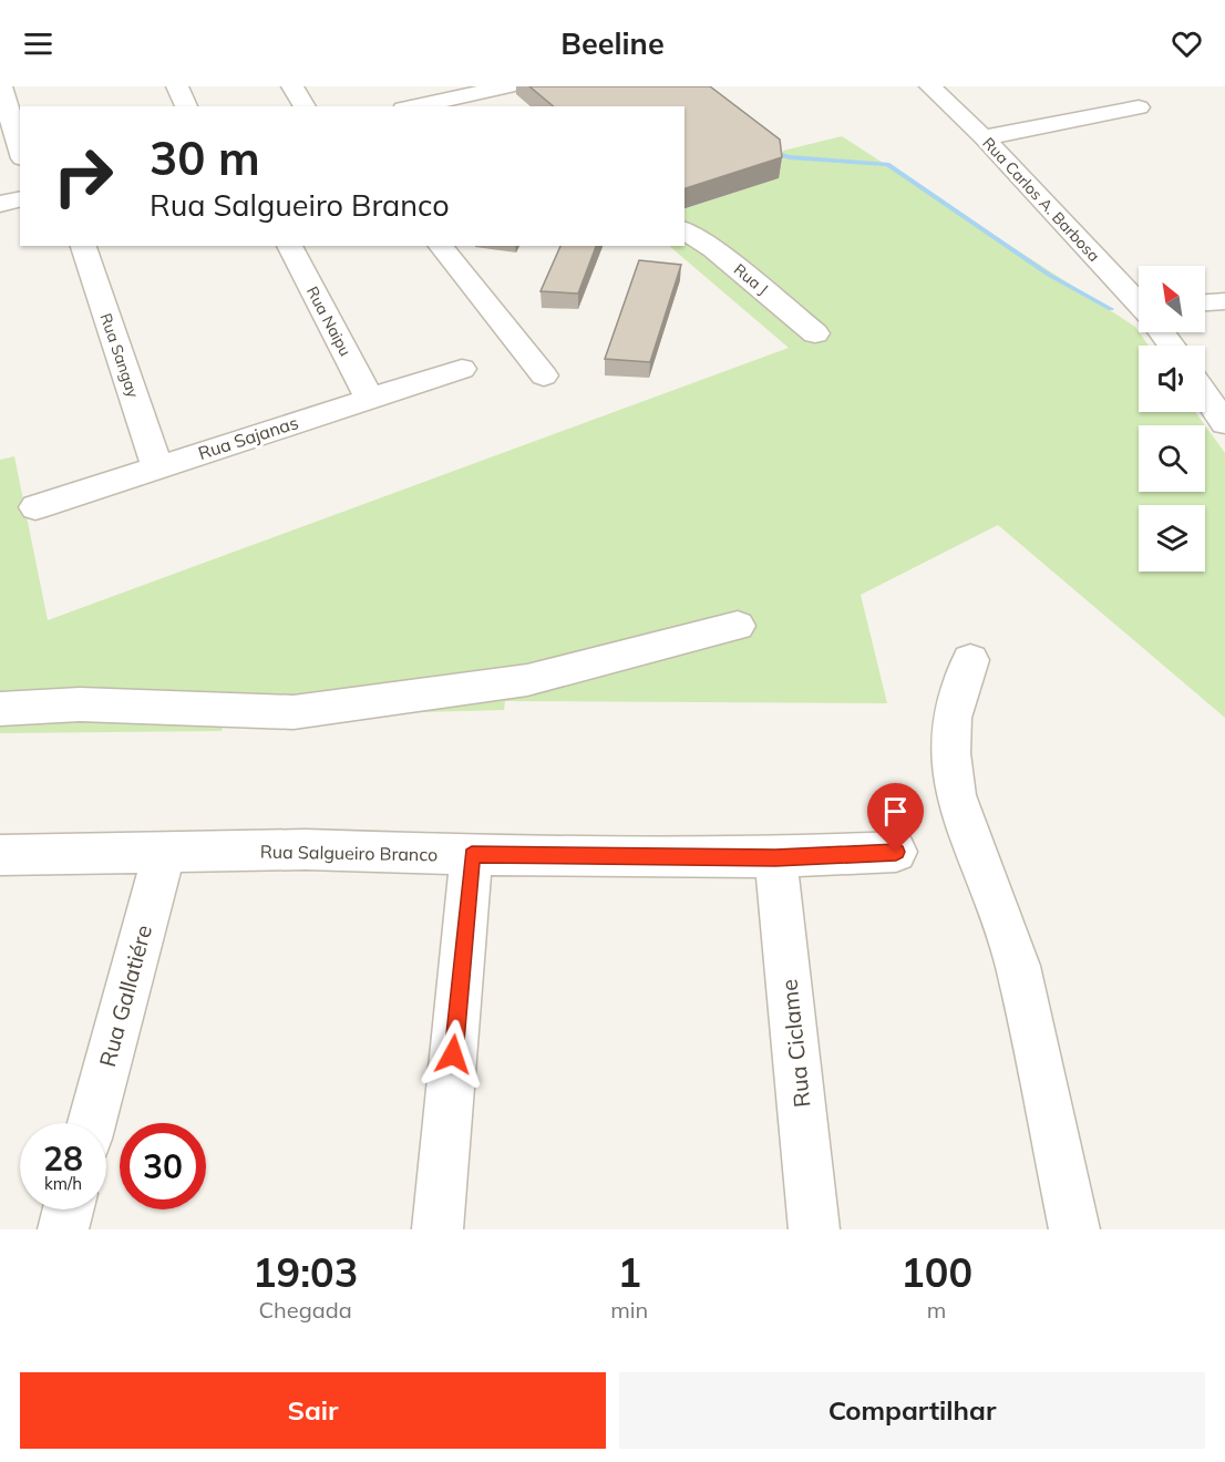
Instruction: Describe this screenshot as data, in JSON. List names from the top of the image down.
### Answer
{
  "streets": {
    "street": [
      "Rua Carlos A. Barbosa",
      "Rua J",
      "Rua Naipu",
      "Rua Sangay",
      "Rua Sajanas",
      "Rua Salgueiro Branco",
      "Rua Gallatiére",
      "Rua Ciclame"
    ]
  },
  "crossings": [
    ["Rua Naipu", "Rua Sajanas"],
    ["Rua Sangay", "Rua Sajanas"],
    ["Rua Salgueiro Branco", "Rua Gallatiére"],
    ["Rua Salgueiro Branco", "Rua Ciclame"]
  ],
  "north": "top left",
  "page": {
    "header": "Beeline",
    "turn": ["30 m", "Rua Salgueiro Branco"],
    "speed": "28 km/h",
    "limit": "30",
    "eta": [
      "19:03",
      "Chegada",
      "1",
      "min",
      "100",
      "m"
    ],
    "buttons": ["Sair", "Compartilhar"]
  }
}
